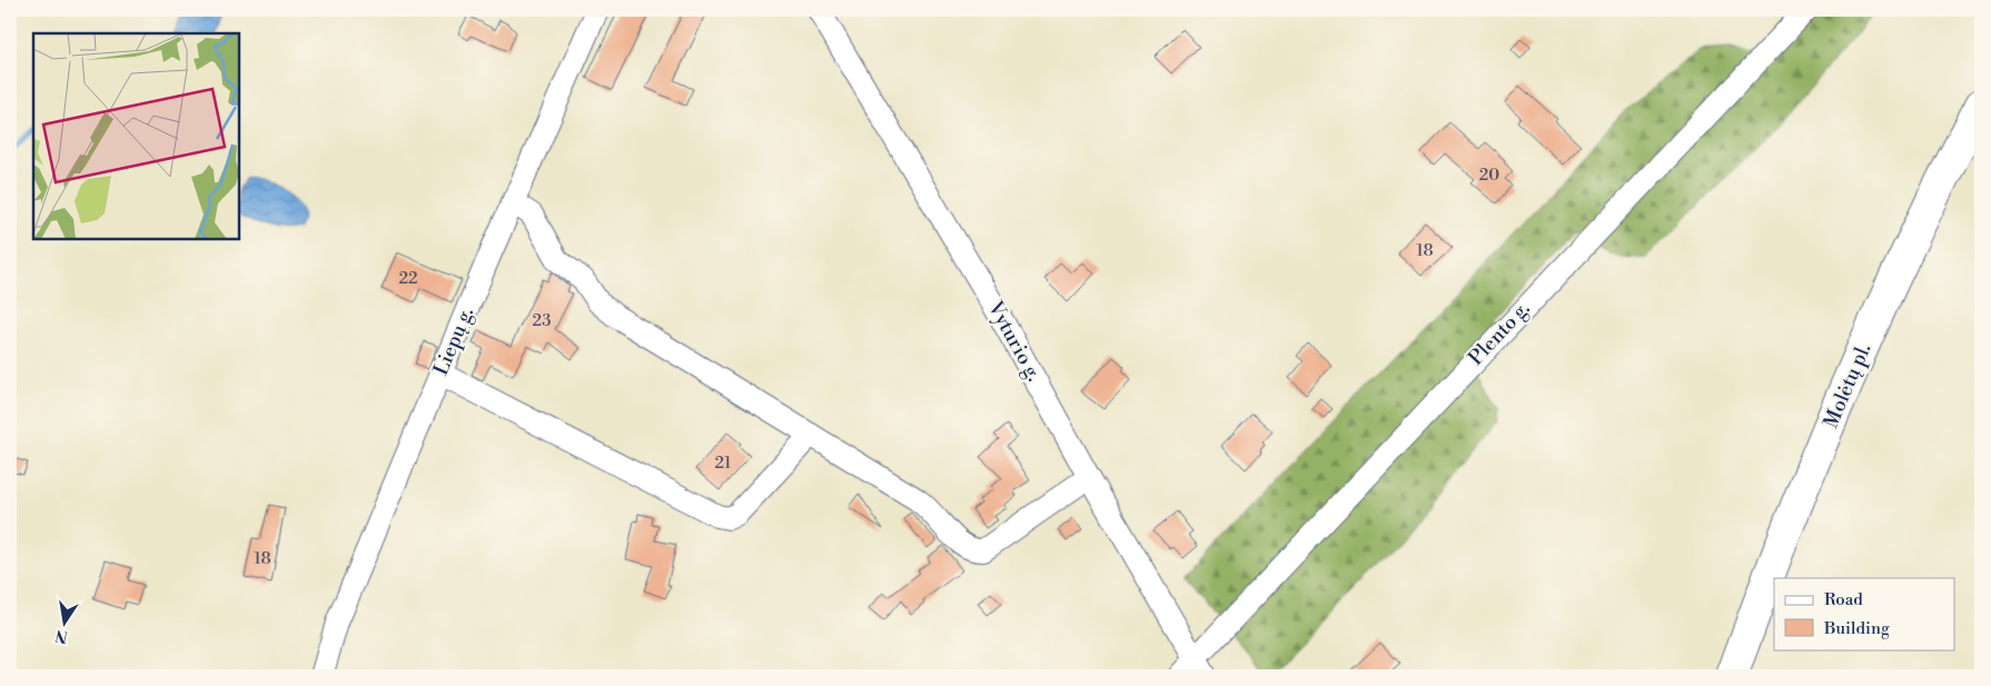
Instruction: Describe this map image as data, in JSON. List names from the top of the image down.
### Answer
{
  "streets": {
    "highway": ["Molėtų pl."],
    "street": ["Plento g.", "Liepų g.", "Vyturio g."]
  },
  "crossings": [
    ["Plento g.", "Vyturio g."]
  ],
  "house_numbers": [
    "20",
    "18",
    "22",
    "23",
    "21",
    "18"
  ],
  "legend": ["Road", "Building"],
  "north": "bottom"
}
